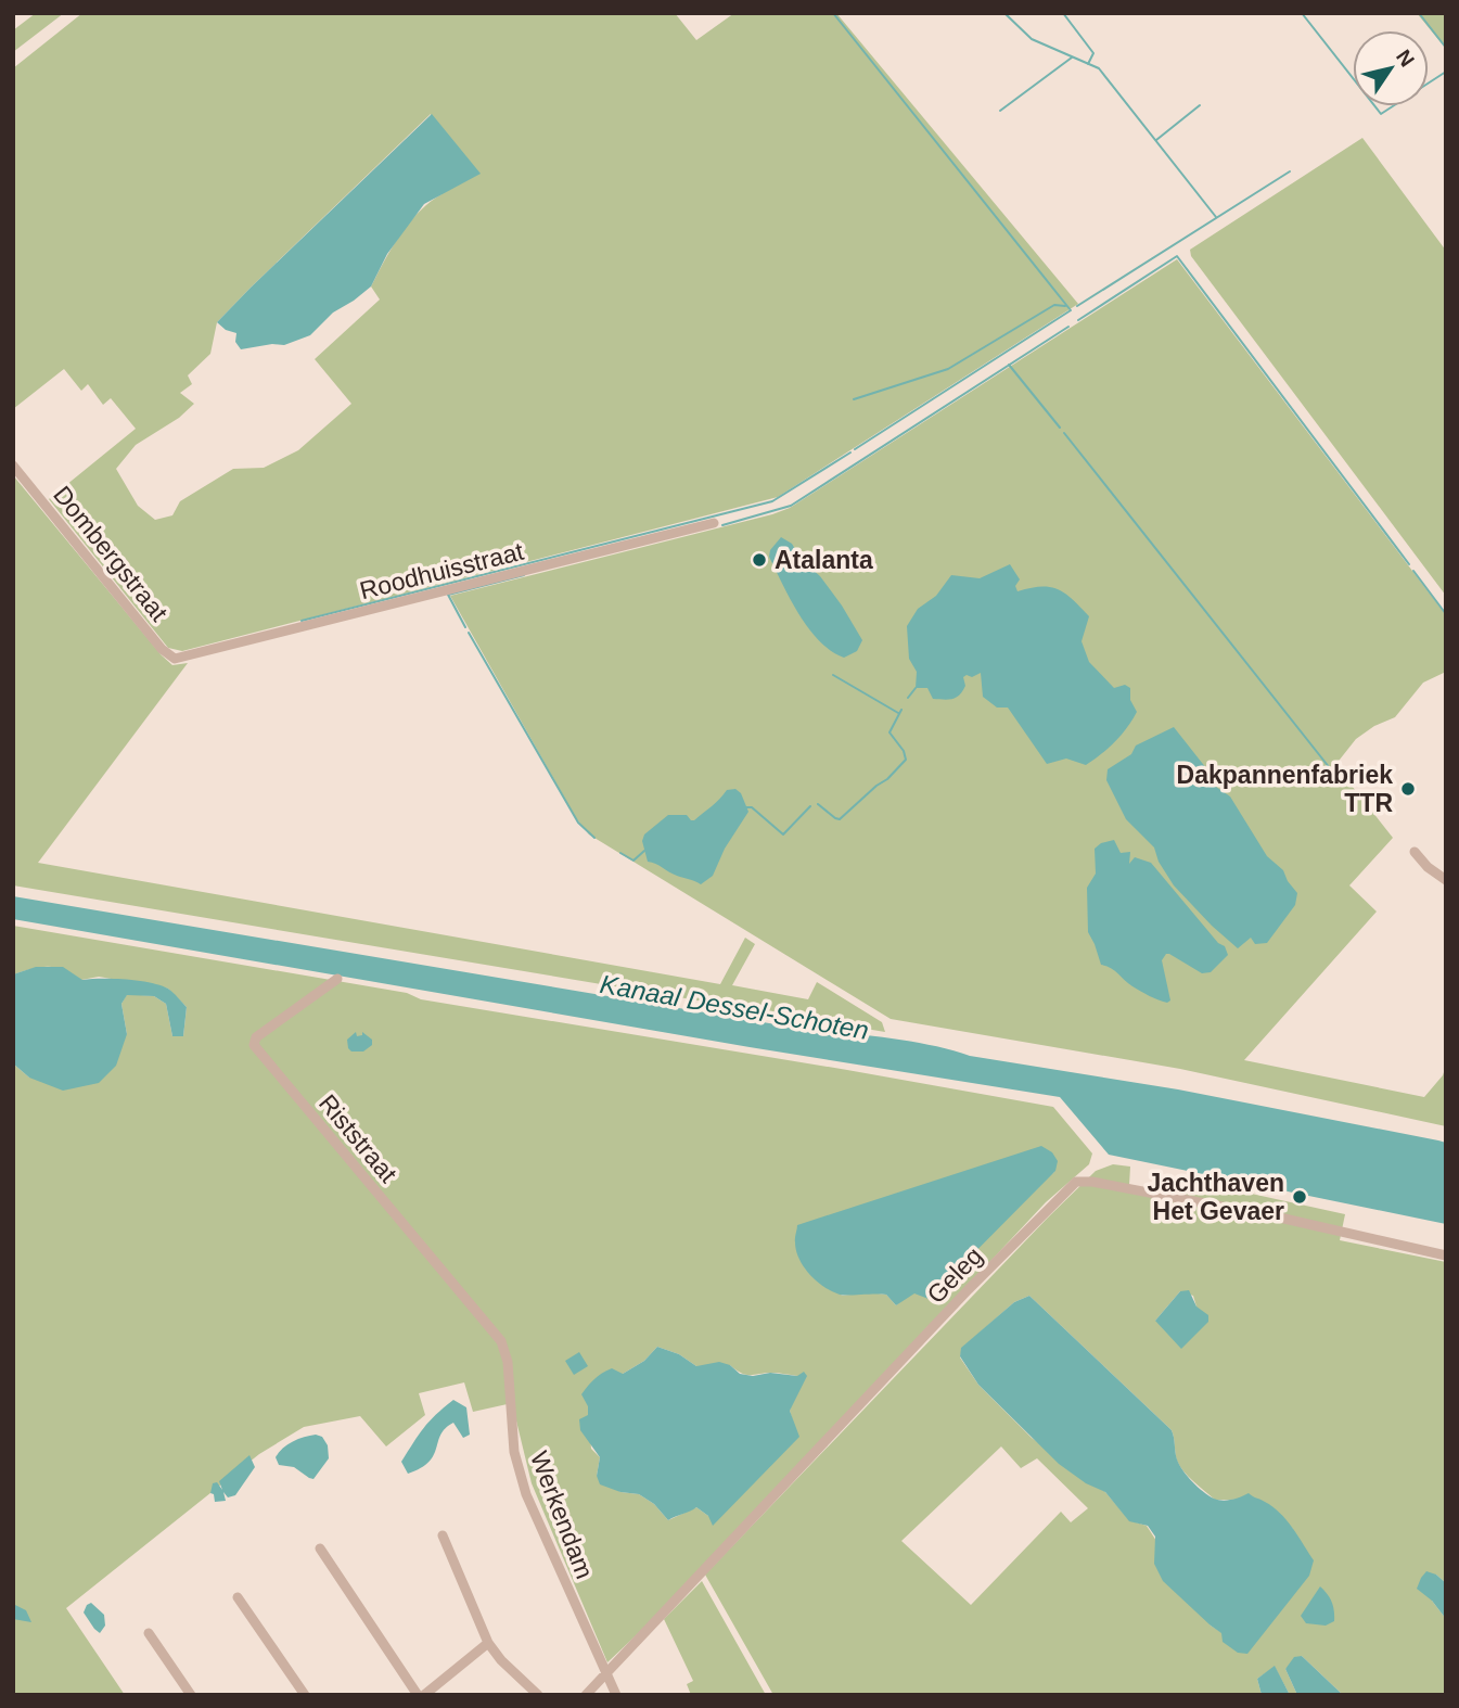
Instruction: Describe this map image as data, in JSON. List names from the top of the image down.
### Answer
{
  "streets": {
    "street": [
      "Dombergstraat",
      "Roodhuisstraat",
      "Riststraat",
      "Geleg",
      "Werkendam"
    ]
  },
  "crossings": [
    ["Dombergstraat", "Roodhuisstraat"],
    ["Riststraat", "Werkendam"],
    ["Geleg", "Werkendam"]
  ],
  "water": ["Kanaal Dessel-Schoten"],
  "places": ["Atalanta", "Dakpannenfabriek TTR", "Jachthaven Het Gevaer"],
  "north": "top right"
}
